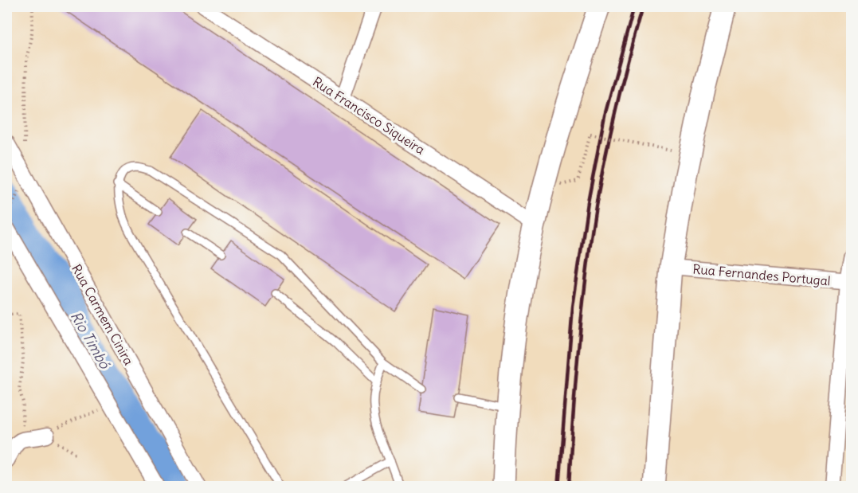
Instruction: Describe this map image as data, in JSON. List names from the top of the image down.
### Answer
{
  "streets": {
    "street": ["Rua Francisco Siqueira", "Rua Fernandes Portugal", "Rua Carmem Cinira"]
  },
  "water": ["Rio Timbó"]
}
